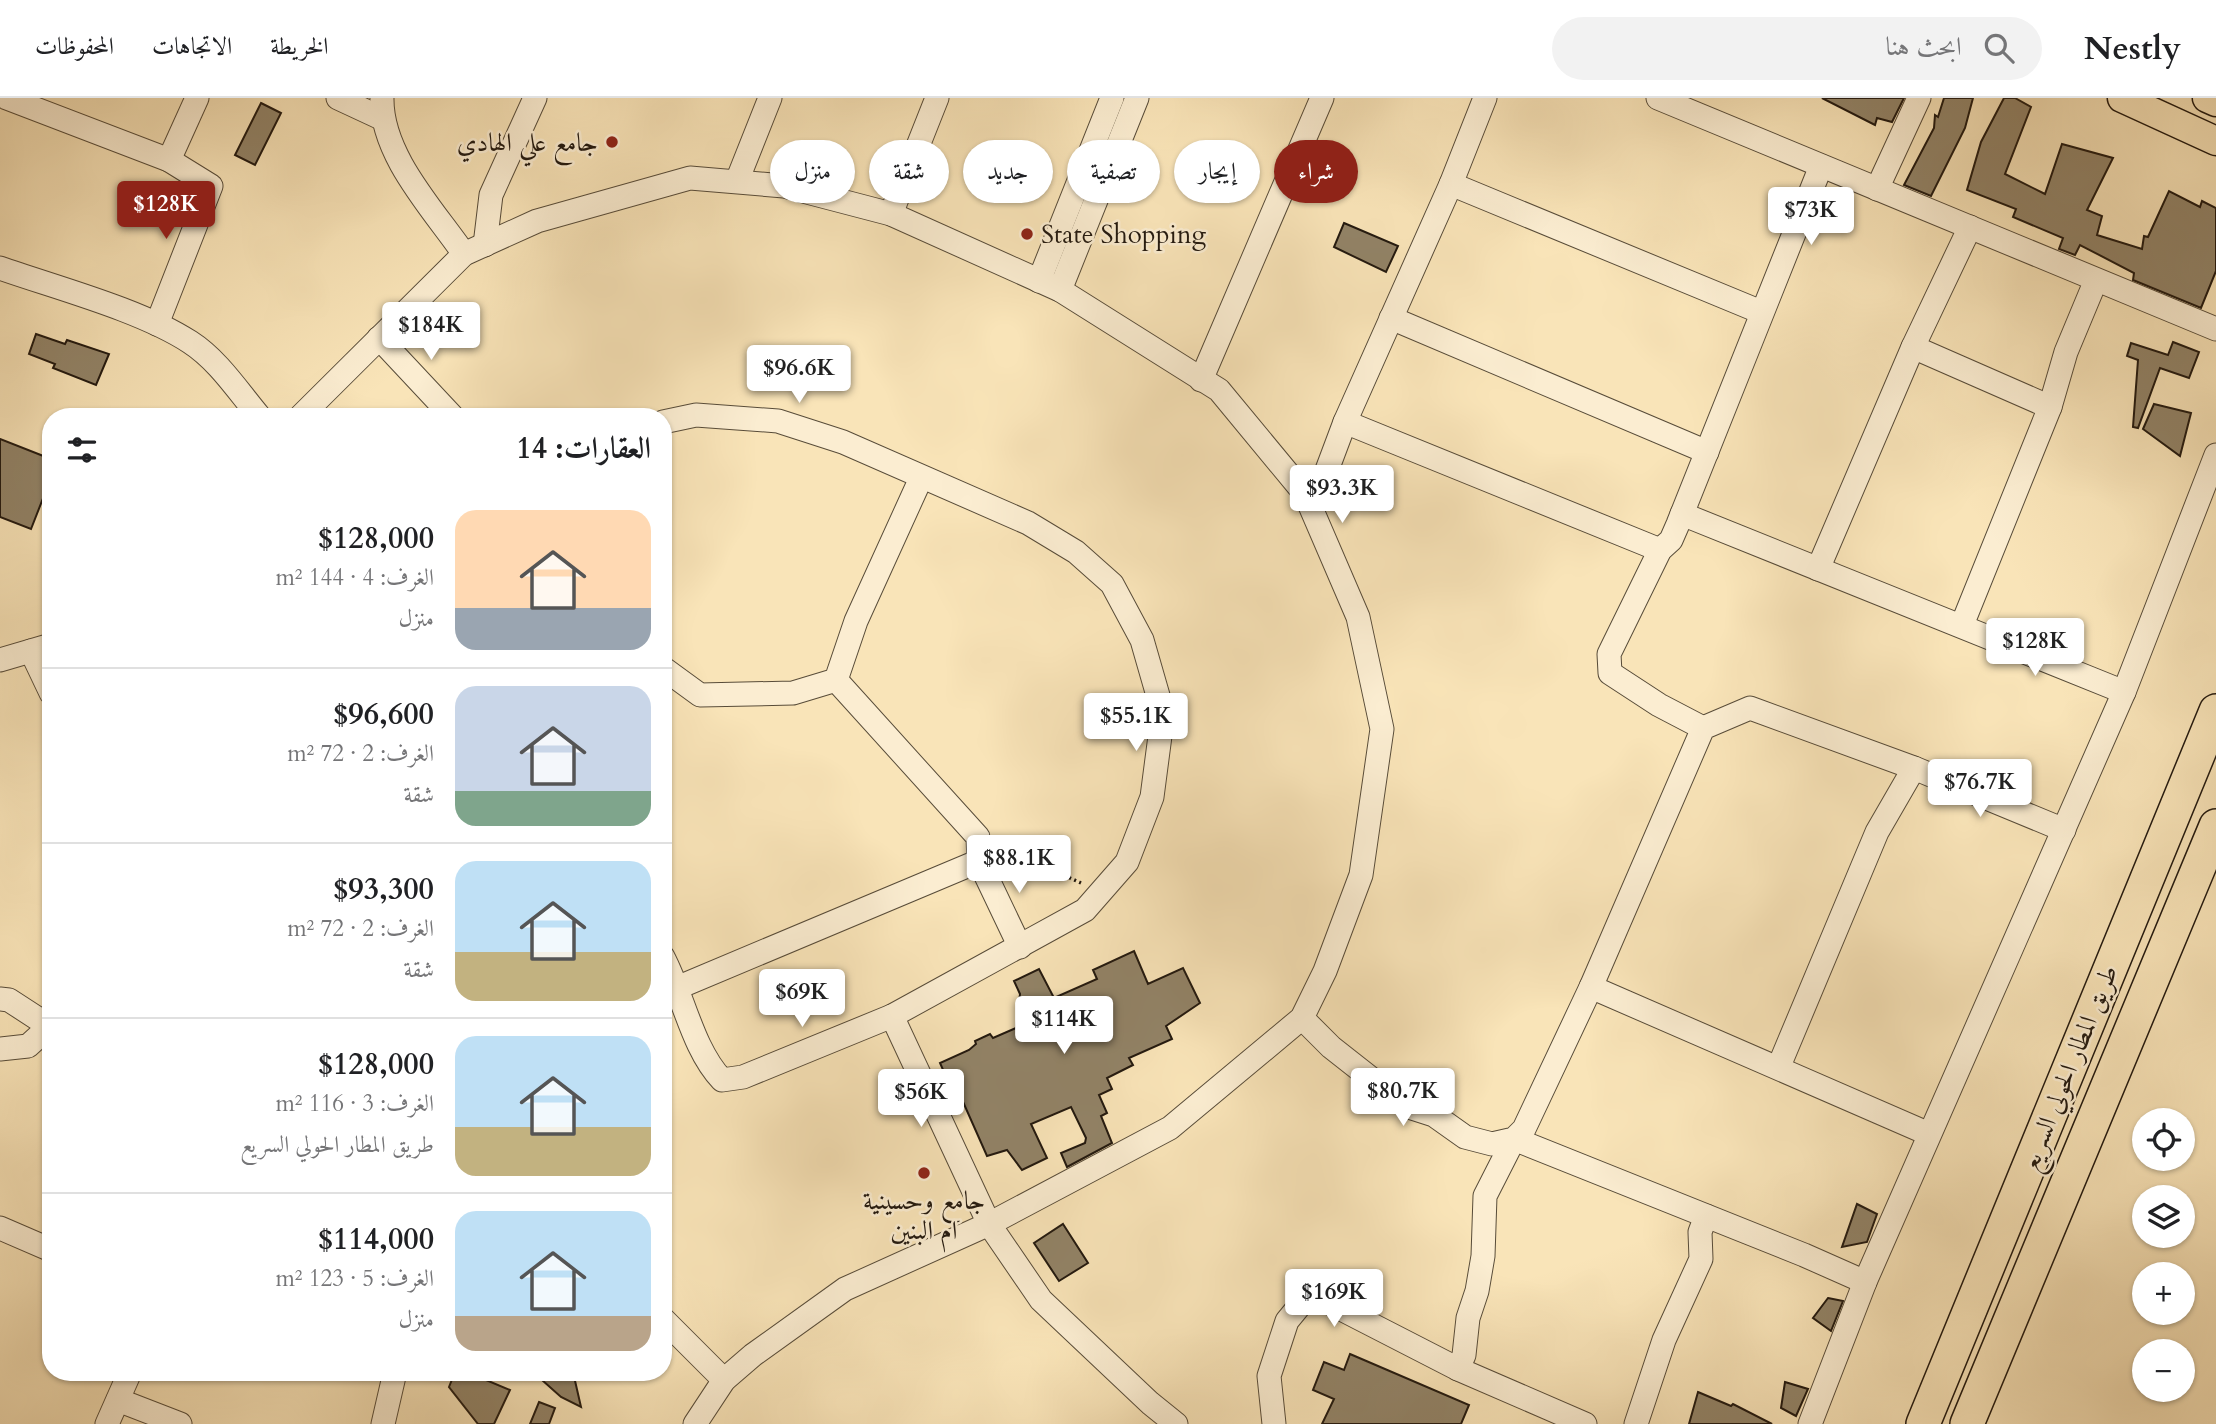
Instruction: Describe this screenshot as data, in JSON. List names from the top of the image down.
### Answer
{
  "streets": {
    "highway": ["طريق المطار الحولي السريع"]
  },
  "places": ["جامع علي الهادي", "State Shopping", "جامع وحسينية ام البنين"],
  "page": {
    "header": "Nestly",
    "search": "ابحث هنا",
    "nav": ["الخريطة", "الاتجاهات", "المحفوظات"],
    "chip": [
      "شراء",
      "إيجار",
      "تصفية",
      "جديد",
      "شقة",
      "منزل"
    ],
    "price": [
      "$128K",
      "$73K",
      "$184K",
      "$96.6K",
      "$93.3K",
      "$128K",
      "$55.1K",
      "$76.7K",
      "$88.1K",
      "$69K",
      "$114K",
      "$80.7K",
      "$56K",
      "$169K"
    ],
    "heading": "العقارات: 14",
    "list": [
      {
        "name": "$128,000",
        "note": "الغرف: 4 · 144 m² · منزل"
      },
      {
        "name": "$96,600",
        "note": "الغرف: 2 · 72 m² · شقة"
      },
      {
        "name": "$93,300",
        "note": "الغرف: 2 · 72 m² · شقة"
      },
      {
        "name": "$128,000",
        "note": "الغرف: 3 · 116 m² · طريق المطار الحولي السريع"
      },
      {
        "name": "$114,000",
        "note": "الغرف: 5 · 123 m² · منزل"
      }
    ],
    "map_buttons": ["+", "−"]
  }
}
